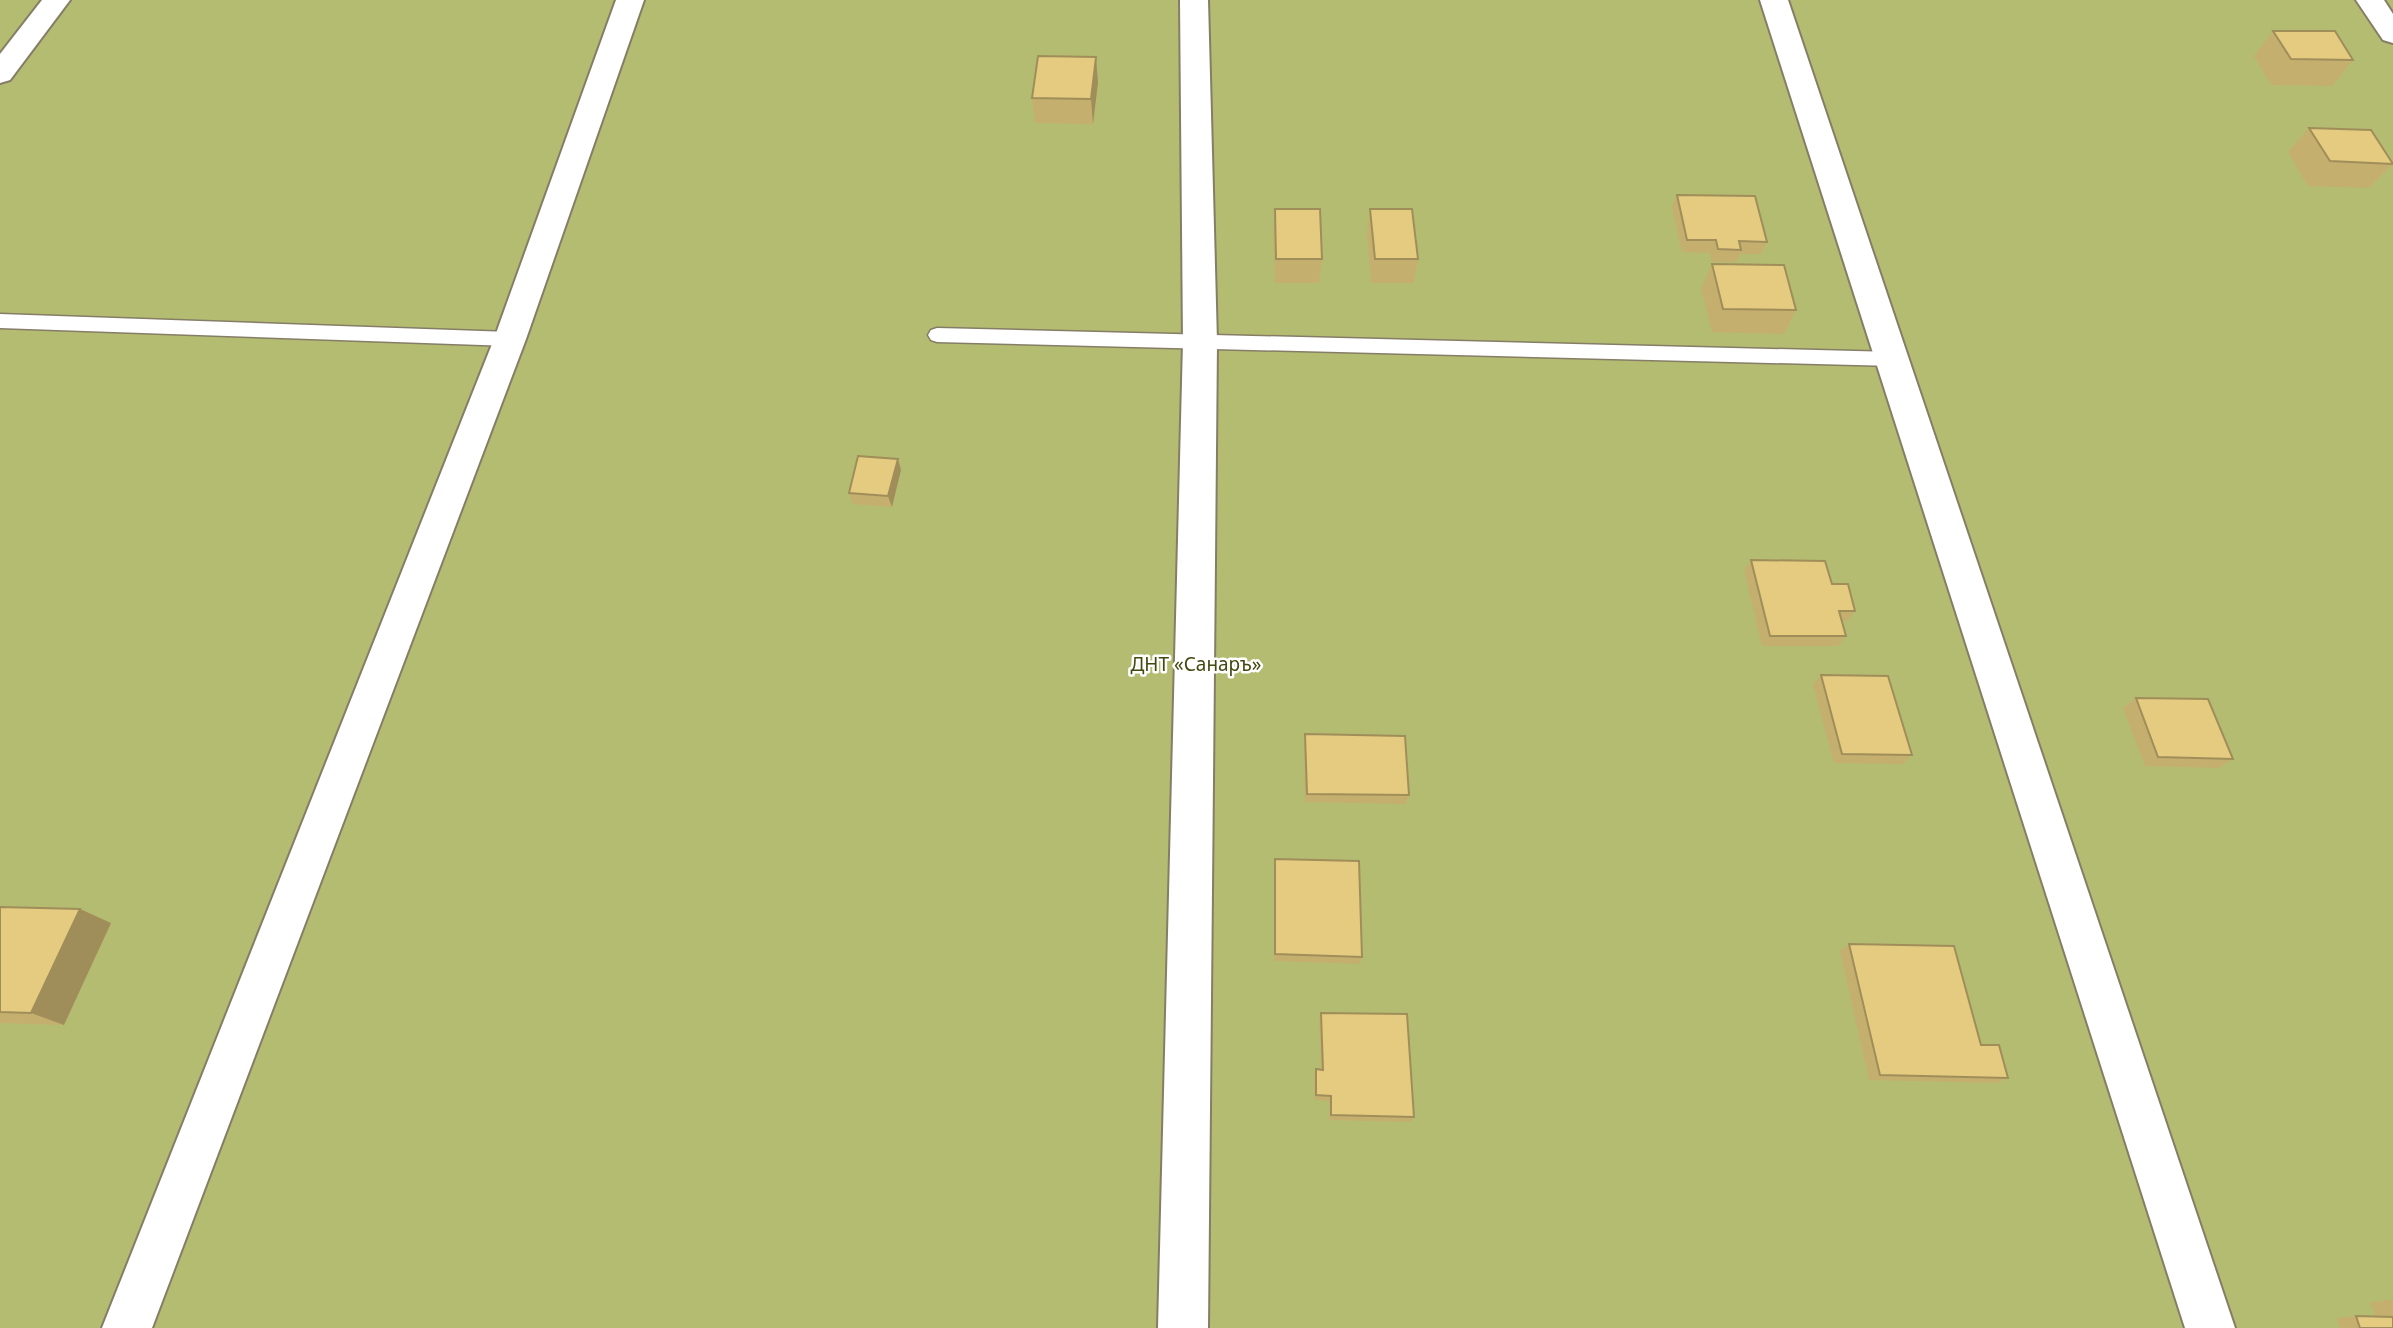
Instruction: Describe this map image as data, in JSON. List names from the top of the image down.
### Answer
{
  "parks": ["ДНТ «Санаръ»"]
}
